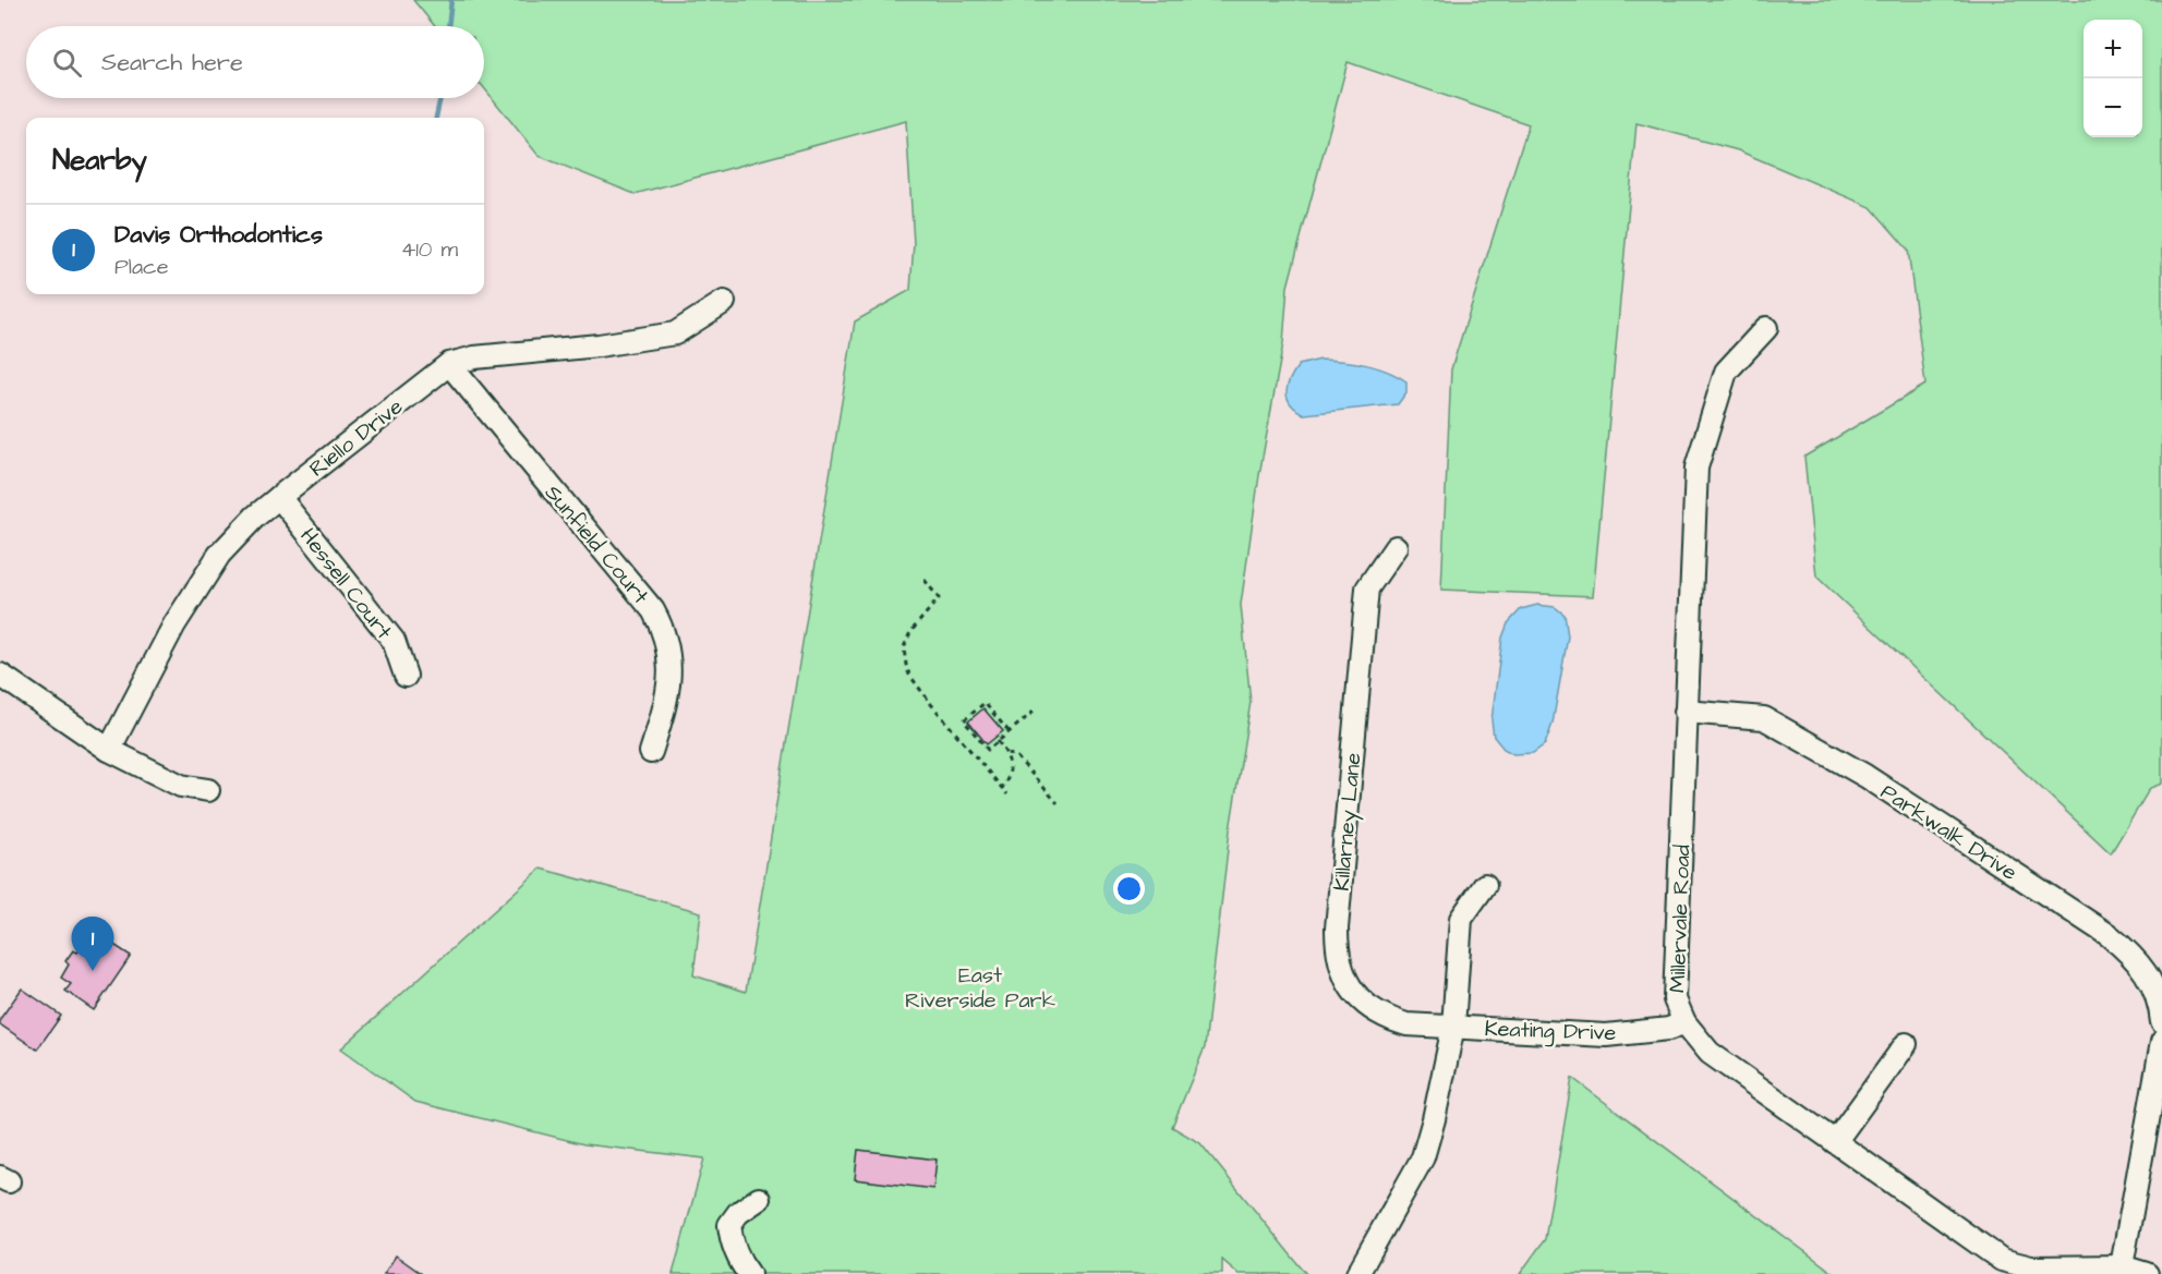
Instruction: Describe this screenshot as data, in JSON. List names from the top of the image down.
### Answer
{
  "streets": {
    "street": [
      "Riello Drive",
      "Sunfield Court",
      "Hessell Court",
      "Killarney Lane",
      "Parkwalk Drive",
      "Millervale Road",
      "Keating Drive"
    ]
  },
  "crossings": [
    ["Riello Drive", "Sunfield Court"],
    ["Riello Drive", "Hessell Court"],
    ["Killarney Lane", "Keating Drive"],
    ["Parkwalk Drive", "Millervale Road"],
    ["Millervale Road", "Keating Drive"]
  ],
  "parks": ["East Riverside Park"],
  "page": {
    "map_buttons": ["+", "−"],
    "search": "Search here",
    "heading": "Nearby",
    "list": [
      {
        "mark": "1",
        "name": "Davis Orthodontics",
        "note": "Place",
        "value": "410 m"
      }
    ],
    "pins": "1"
  }
}
